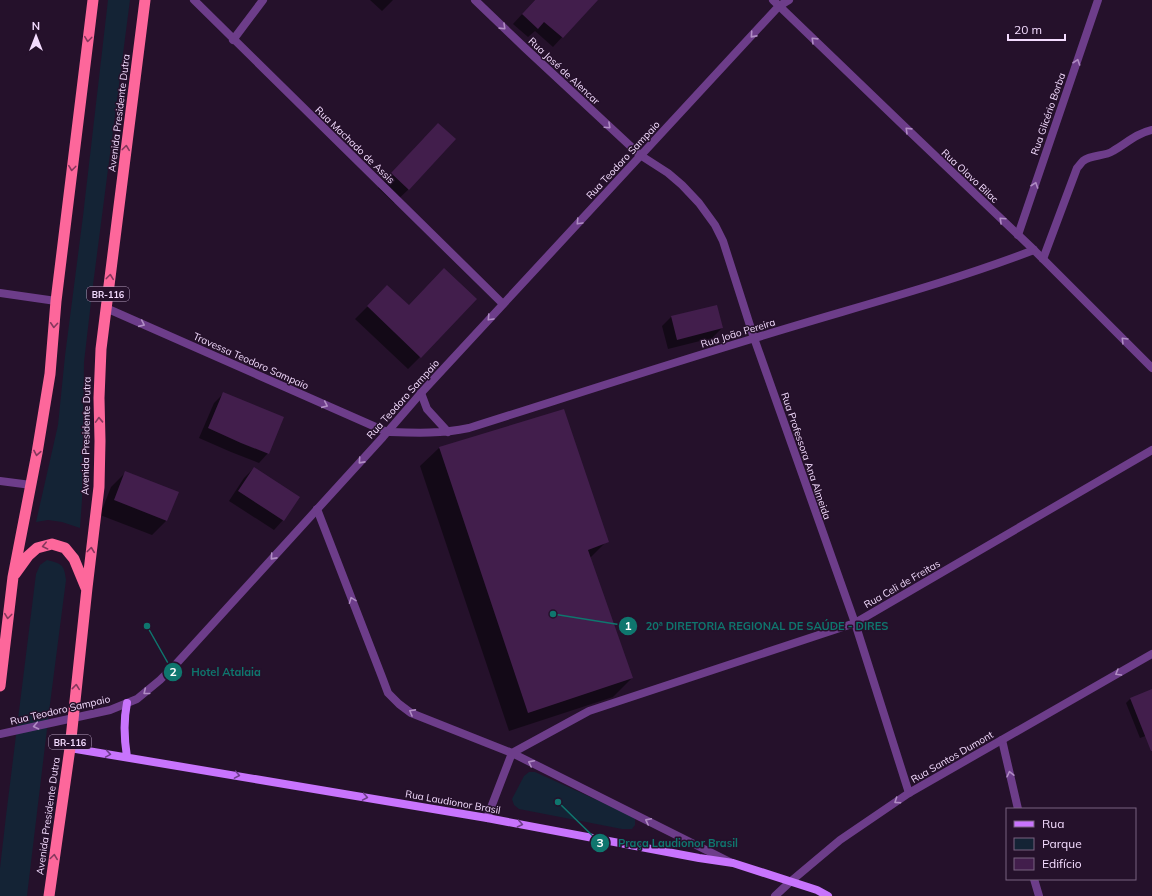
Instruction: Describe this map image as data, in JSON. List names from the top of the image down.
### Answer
{
  "streets": {
    "highway": ["Avenida Presidente Dutra", "BR-116"],
    "main road": ["Rua Laudionor Brasil"],
    "street": [
      "Rua José de Alencar",
      "Rua Glicério Borba",
      "Rua Machado de Assis",
      "Rua Teodoro Sampaio",
      "Rua Olavo Bilac",
      "Rua João Pereira",
      "Travessa Teodoro Sampaio",
      "Rua Professora Ana Almeida",
      "Rua Celi de Freitas",
      "Rua Santos Dumont"
    ]
  },
  "crossings": [
    ["Rua José de Alencar", "Rua Teodoro Sampaio"],
    ["Rua José de Alencar", "Rua Professora Ana Almeida"],
    ["Avenida Presidente Dutra", "Rua Teodoro Sampaio"],
    ["Avenida Presidente Dutra", "Travessa Teodoro Sampaio"],
    ["Avenida Presidente Dutra", "Rua Laudionor Brasil"],
    ["Rua Glicério Borba", "Rua Olavo Bilac"],
    ["Rua Machado de Assis", "Rua Teodoro Sampaio"],
    ["Rua Teodoro Sampaio", "Rua Olavo Bilac"],
    ["Rua Teodoro Sampaio", "Rua João Pereira"],
    ["Rua Teodoro Sampaio", "Travessa Teodoro Sampaio"],
    ["Rua Teodoro Sampaio", "Rua Professora Ana Almeida"],
    ["Rua Olavo Bilac", "Rua João Pereira"],
    ["Rua João Pereira", "Travessa Teodoro Sampaio"],
    ["Rua João Pereira", "Rua Professora Ana Almeida"],
    ["Rua Professora Ana Almeida", "Rua Celi de Freitas"],
    ["Rua Professora Ana Almeida", "Rua Santos Dumont"],
    ["Rua Santos Dumont", "Rua Laudionor Brasil"]
  ],
  "one_way": [
    "Rua José de Alencar",
    "Rua Glicério Borba",
    "Rua Teodoro Sampaio",
    "Rua Olavo Bilac",
    "Travessa Teodoro Sampaio",
    "Rua Santos Dumont",
    "Rua Laudionor Brasil"
  ],
  "places": ["20ª DIRETORIA REGIONAL DE SAÚDE - DIRES", "Hotel Atalaia", "Praça Laudionor Brasil"],
  "legend": ["Rua", "Parque", "Edifício"],
  "scale_bar": "20 m",
  "north": "top"
}
